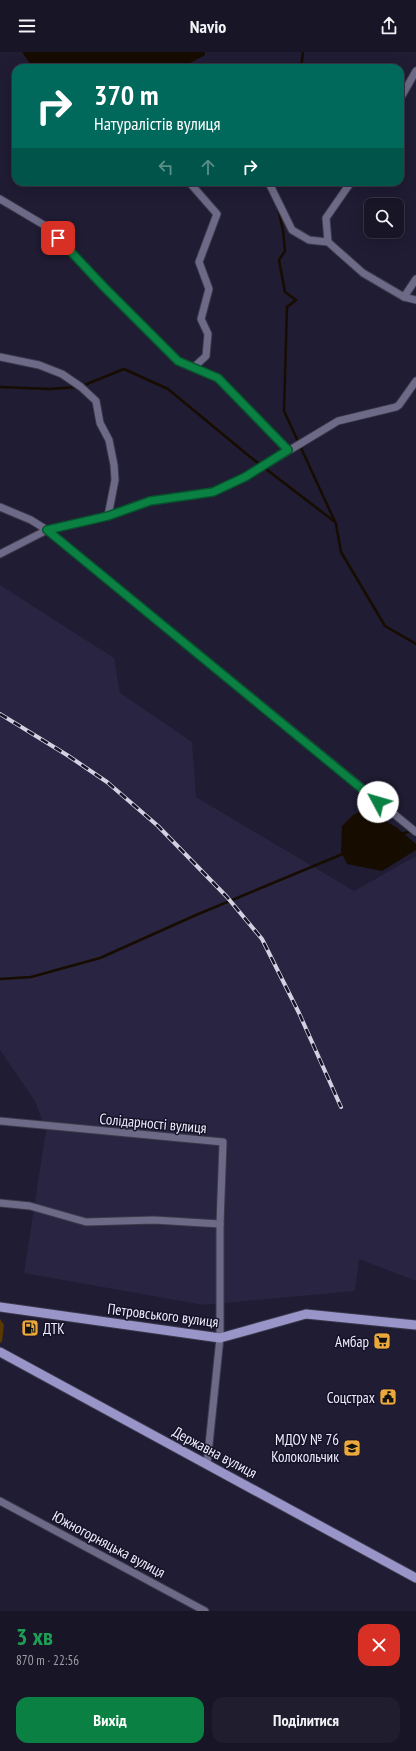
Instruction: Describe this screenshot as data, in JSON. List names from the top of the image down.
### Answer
{
  "streets": {
    "main road": ["Петровського вулиця", "Державна вулиця"],
    "street": ["Солідарності вулиця", "Южногорняцька вулиця"]
  },
  "crossings": [
    ["Солідарності вулиця", "Петровського вулиця"],
    ["Солідарності вулиця", "Державна вулиця"]
  ],
  "places": {
    "fuel station": ["ДТК"],
    "supermarket": ["Амбар"],
    "public building": ["Соцстрах"],
    "school or university": ["МДОУ № 76 Колокольчик"]
  },
  "page": {
    "header": "Navio",
    "turn": ["370 m", "Натуралістів вулиця"],
    "heading": ["3 хв", "870 m · 22:56"],
    "buttons": ["Вихід", "Поділитися"]
  }
}
